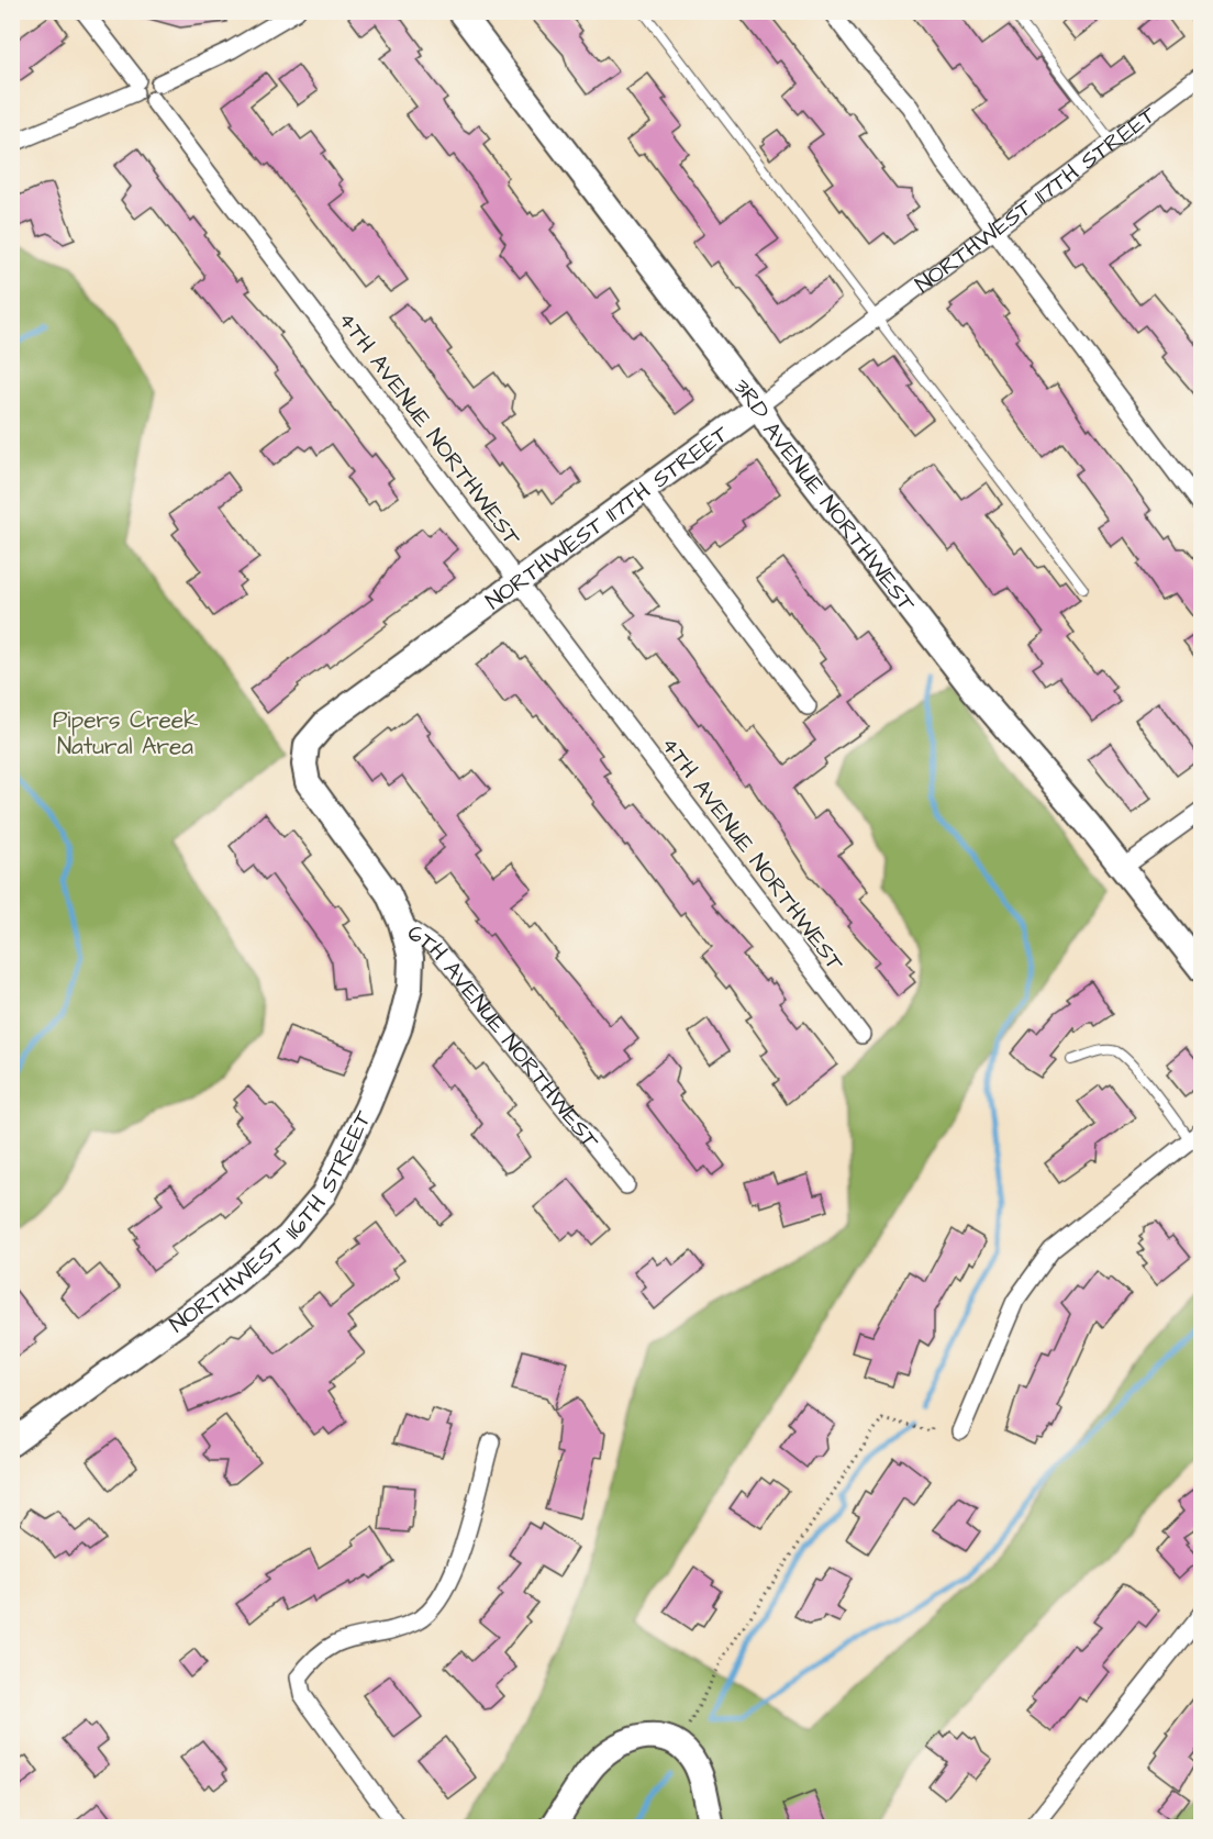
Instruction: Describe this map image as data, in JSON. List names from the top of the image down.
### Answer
{
  "streets": {
    "street": [
      "NORTHWEST 117TH STREET",
      "4TH AVENUE NORTHWEST",
      "3RD AVENUE NORTHWEST",
      "6TH AVENUE NORTHWEST",
      "NORTHWEST 116TH STREET"
    ]
  },
  "crossings": [
    ["NORTHWEST 117TH STREET", "4TH AVENUE NORTHWEST"],
    ["NORTHWEST 117TH STREET", "3RD AVENUE NORTHWEST"],
    ["NORTHWEST 117TH STREET", "6TH AVENUE NORTHWEST"],
    ["6TH AVENUE NORTHWEST", "NORTHWEST 116TH STREET"]
  ],
  "parks": ["Pipers Creek Natural Area"]
}
